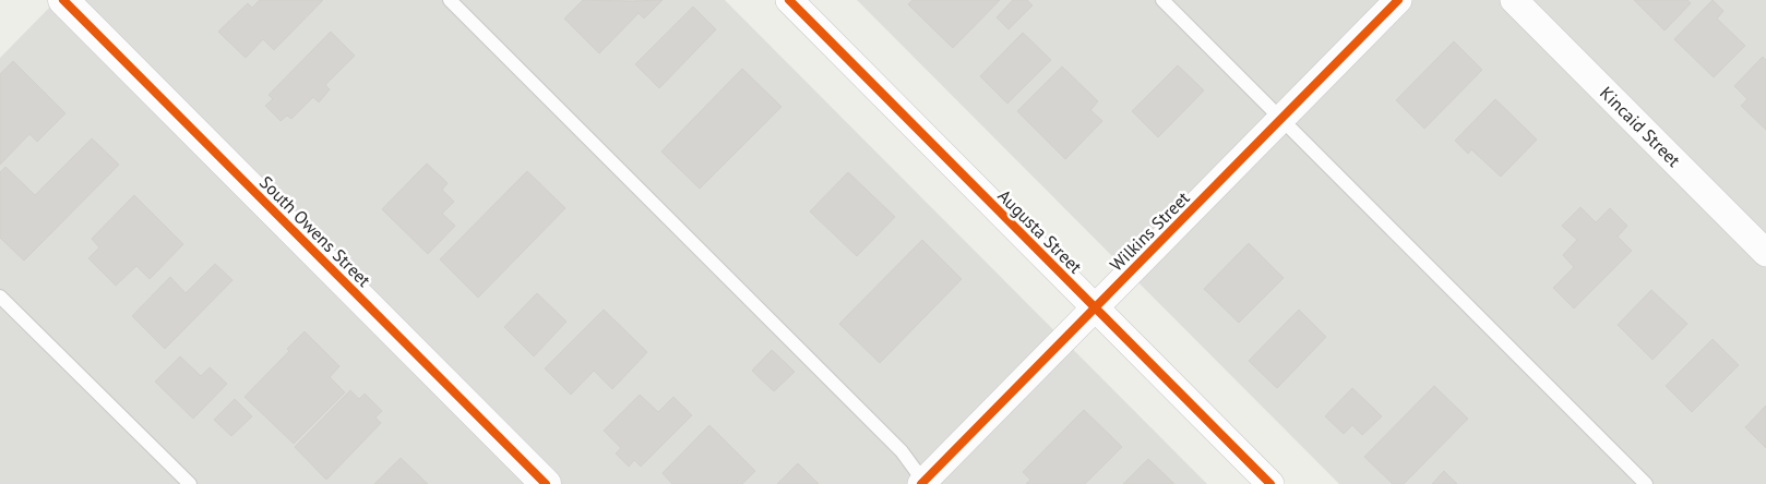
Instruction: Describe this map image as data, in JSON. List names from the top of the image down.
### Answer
{
  "streets": {
    "street": [
      "Kincaid Street",
      "South Owens Street",
      "Augusta Street",
      "Wilkins Street"
    ]
  },
  "crossings": [
    ["Augusta Street", "Wilkins Street"]
  ]
}
